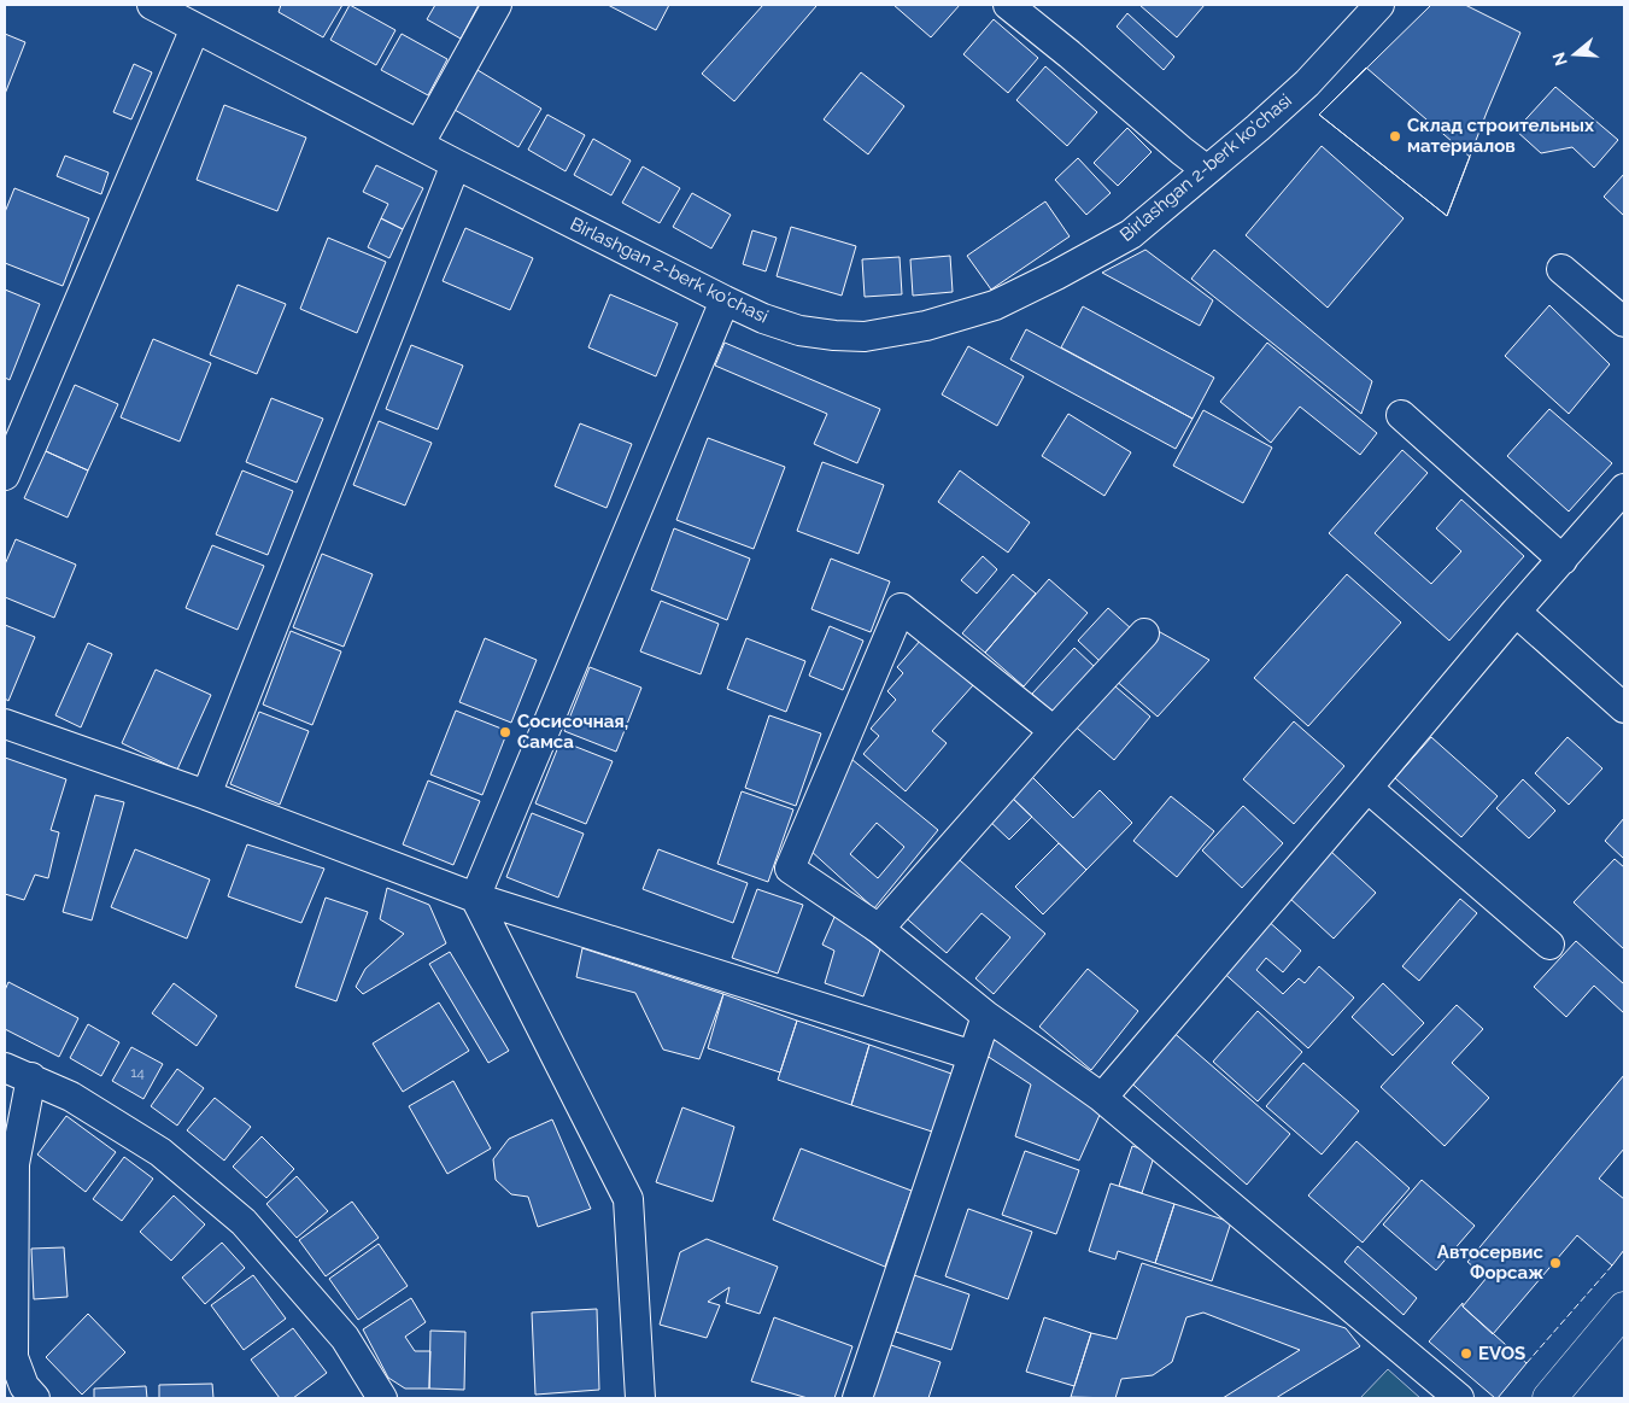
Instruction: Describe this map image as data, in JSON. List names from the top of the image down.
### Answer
{
  "streets": {
    "street": ["Birlashgan 2-berk ko'chasi"]
  },
  "places": [
    "Склад строительных материалов",
    "Сосисочная, Самса",
    "Автосервис Форсаж",
    "EVOS"
  ],
  "house_numbers": ["14"],
  "north": "left"
}
